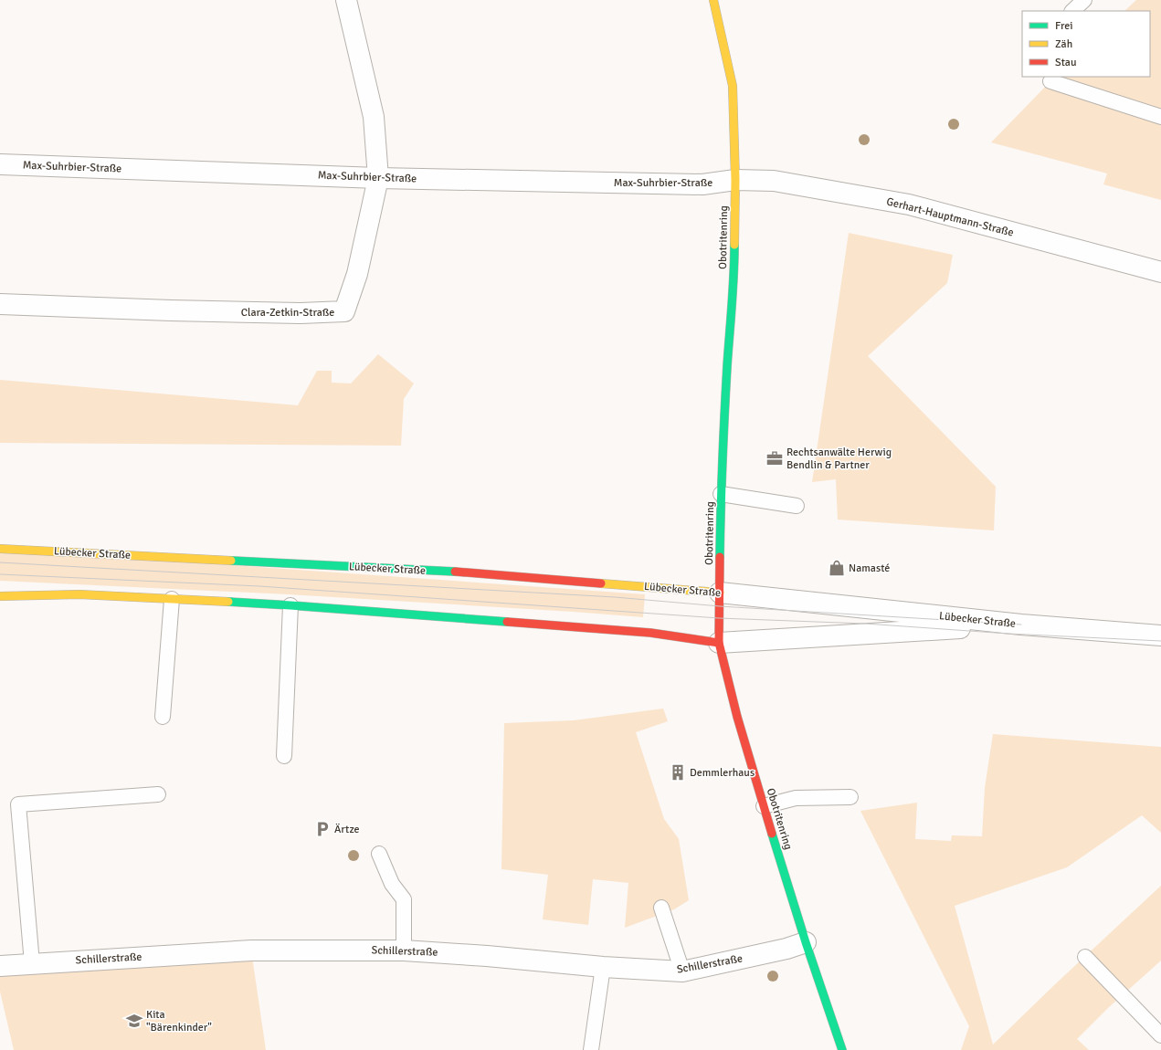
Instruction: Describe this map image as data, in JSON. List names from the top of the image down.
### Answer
{
  "streets": {
    "street": [
      "Max-Suhrbier-Straße",
      "Gerhart-Hauptmann-Straße",
      "Obotritenring",
      "Clara-Zetkin-Straße",
      "Lübecker Straße",
      "Schillerstraße"
    ]
  },
  "crossings": [
    ["Max-Suhrbier-Straße", "Gerhart-Hauptmann-Straße"],
    ["Max-Suhrbier-Straße", "Obotritenring"],
    ["Max-Suhrbier-Straße", "Clara-Zetkin-Straße"],
    ["Gerhart-Hauptmann-Straße", "Obotritenring"],
    ["Obotritenring", "Lübecker Straße"],
    ["Obotritenring", "Schillerstraße"]
  ],
  "places": {
    "office": ["Rechtsanwälte Herwig Bendlin & Partner"],
    "shop": ["Namasté"],
    "building": ["Demmlerhaus"],
    "parking": ["Ärtze"],
    "school or university": ["Kita \"Bärenkinder\""]
  },
  "legend": ["Frei", "Zäh", "Stau"]
}
